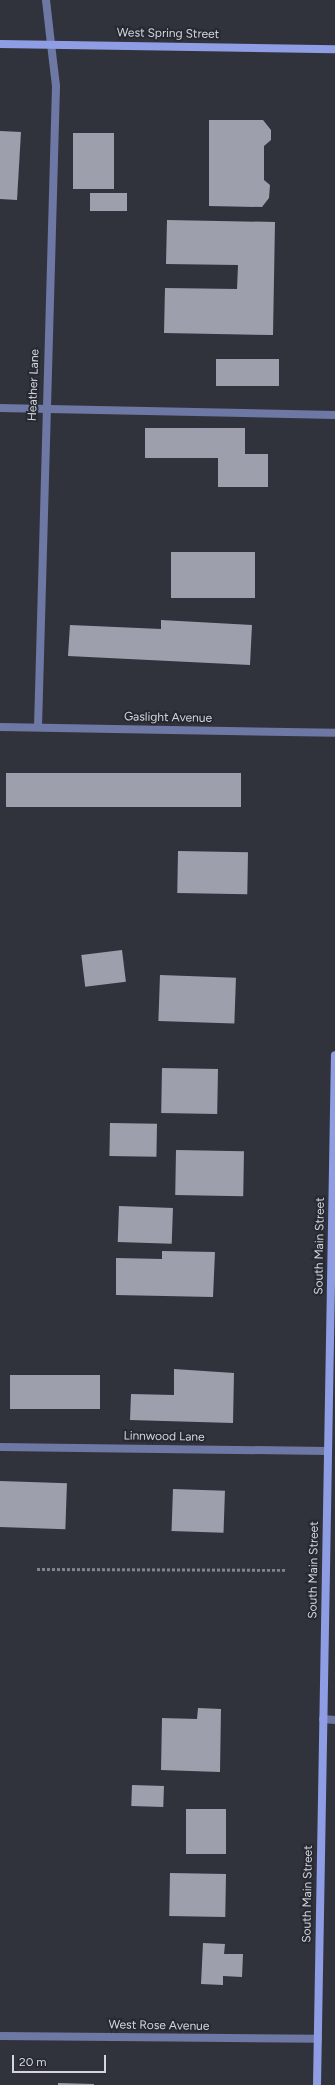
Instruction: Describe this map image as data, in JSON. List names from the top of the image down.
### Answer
{
  "streets": {
    "main road": ["West Spring Street", "South Main Street"],
    "street": [
      "Heather Lane",
      "Gaslight Avenue",
      "Linnwood Lane",
      "West Rose Avenue"
    ]
  },
  "crossings": [
    ["West Spring Street", "Heather Lane"],
    ["Heather Lane", "Gaslight Avenue"],
    ["South Main Street", "Linnwood Lane"],
    ["South Main Street", "West Rose Avenue"]
  ],
  "scale_bar": "20 m"
}
